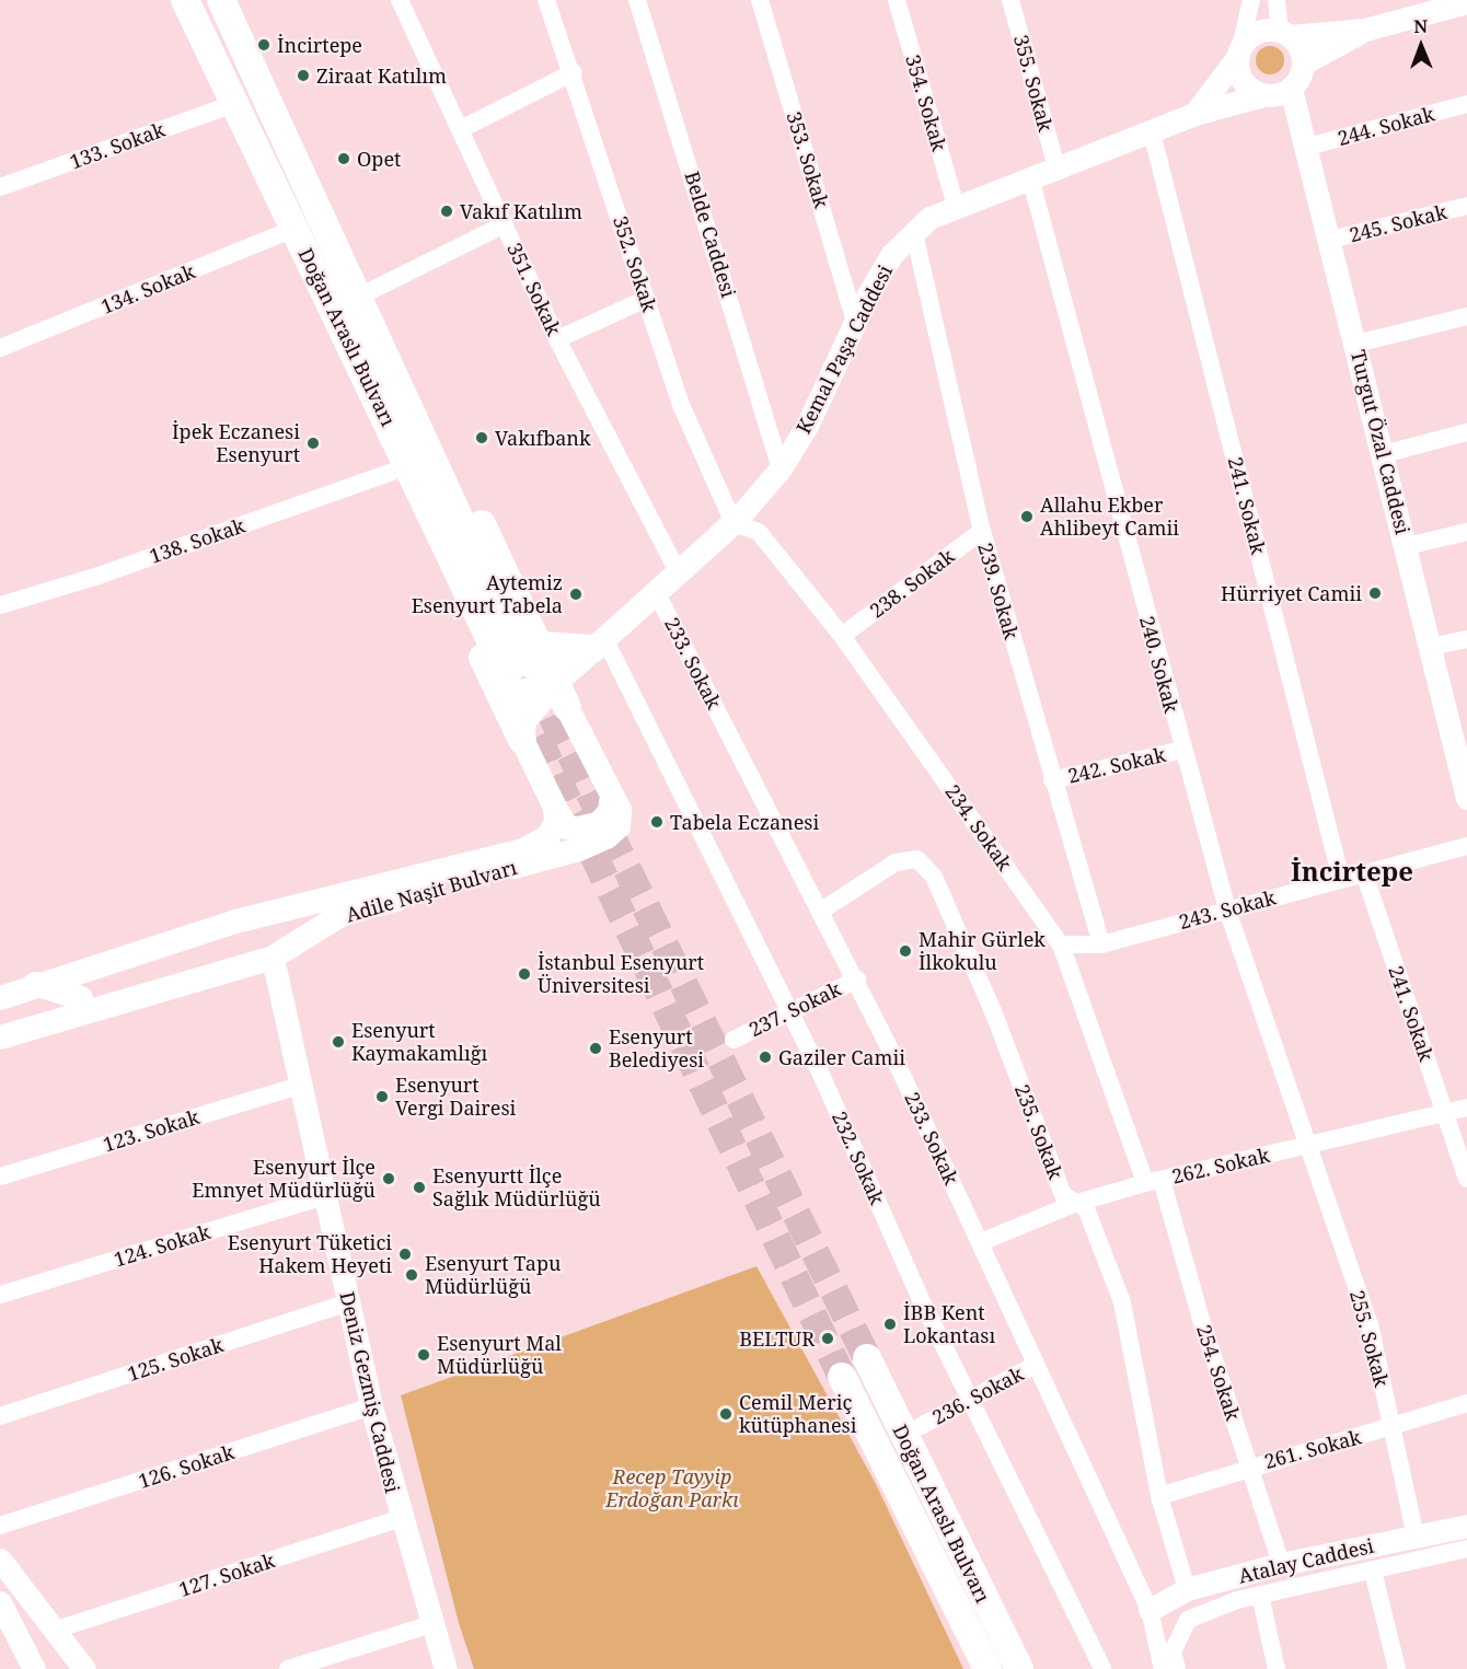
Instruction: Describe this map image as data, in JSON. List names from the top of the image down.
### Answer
{
  "streets": {
    "main road": ["Doğan Araslı Bulvarı", "Kemal Paşa Caddesi", "Adile Naşit Bulvarı"],
    "street": [
      "355. Sokak",
      "354. Sokak",
      "244. Sokak",
      "133. Sokak",
      "353. Sokak",
      "245. Sokak",
      "Belde Caddesi",
      "352. Sokak",
      "134. Sokak",
      "351. Sokak",
      "Turgut Özal Caddesi",
      "241. Sokak",
      "138. Sokak",
      "238. Sokak",
      "239. Sokak",
      "233. Sokak",
      "240. Sokak",
      "242. Sokak",
      "234. Sokak",
      "243. Sokak",
      "237. Sokak",
      "123. Sokak",
      "235. Sokak",
      "232. Sokak",
      "262. Sokak",
      "124. Sokak",
      "255. Sokak",
      "125. Sokak",
      "254. Sokak",
      "Deniz Gezmiş Caddesi",
      "236. Sokak",
      "261. Sokak",
      "126. Sokak",
      "Atalay Caddesi",
      "127. Sokak"
    ]
  },
  "crossings": [
    ["355. Sokak", "Kemal Paşa Caddesi"],
    ["354. Sokak", "Kemal Paşa Caddesi"],
    ["244. Sokak", "Turgut Özal Caddesi"],
    ["133. Sokak", "Doğan Araslı Bulvarı"],
    ["353. Sokak", "Kemal Paşa Caddesi"],
    ["245. Sokak", "Turgut Özal Caddesi"],
    ["Belde Caddesi", "Kemal Paşa Caddesi"],
    ["352. Sokak", "Kemal Paşa Caddesi"],
    ["352. Sokak", "234. Sokak"],
    ["134. Sokak", "Doğan Araslı Bulvarı"],
    ["351. Sokak", "Kemal Paşa Caddesi"],
    ["Kemal Paşa Caddesi", "Turgut Özal Caddesi"],
    ["Kemal Paşa Caddesi", "241. Sokak"],
    ["Kemal Paşa Caddesi", "239. Sokak"],
    ["Kemal Paşa Caddesi", "233. Sokak"],
    ["Kemal Paşa Caddesi", "240. Sokak"],
    ["Kemal Paşa Caddesi", "234. Sokak"],
    ["Kemal Paşa Caddesi", "Adile Naşit Bulvarı"],
    ["Kemal Paşa Caddesi", "232. Sokak"],
    ["241. Sokak", "243. Sokak"],
    ["241. Sokak", "262. Sokak"],
    ["238. Sokak", "239. Sokak"],
    ["238. Sokak", "234. Sokak"],
    ["239. Sokak", "242. Sokak"],
    ["239. Sokak", "243. Sokak"],
    ["233. Sokak", "237. Sokak"],
    ["233. Sokak", "235. Sokak"],
    ["233. Sokak", "262. Sokak"],
    ["233. Sokak", "236. Sokak"],
    ["233. Sokak", "Atalay Caddesi"],
    ["240. Sokak", "242. Sokak"],
    ["240. Sokak", "243. Sokak"],
    ["240. Sokak", "262. Sokak"],
    ["240. Sokak", "255. Sokak"],
    ["234. Sokak", "243. Sokak"],
    ["234. Sokak", "262. Sokak"],
    ["234. Sokak", "254. Sokak"],
    ["Adile Naşit Bulvarı", "Deniz Gezmiş Caddesi"],
    ["237. Sokak", "232. Sokak"],
    ["123. Sokak", "Deniz Gezmiş Caddesi"],
    ["235. Sokak", "262. Sokak"],
    ["235. Sokak", "261. Sokak"],
    ["235. Sokak", "Atalay Caddesi"],
    ["232. Sokak", "236. Sokak"],
    ["262. Sokak", "255. Sokak"],
    ["262. Sokak", "254. Sokak"],
    ["124. Sokak", "Deniz Gezmiş Caddesi"],
    ["255. Sokak", "261. Sokak"],
    ["255. Sokak", "Atalay Caddesi"],
    ["125. Sokak", "Deniz Gezmiş Caddesi"],
    ["254. Sokak", "261. Sokak"],
    ["254. Sokak", "Atalay Caddesi"],
    ["Deniz Gezmiş Caddesi", "126. Sokak"],
    ["Deniz Gezmiş Caddesi", "127. Sokak"]
  ],
  "districts": ["İncirtepe"],
  "parks": ["Recep Tayyip Erdoğan Parkı"],
  "places": [
    "İncirtepe",
    "Ziraat Katılım",
    "Opet",
    "Vakıf Katılım",
    "Vakıfbank",
    "İpek Eczanesi Esenyurt",
    "Allahu Ekber Ahlibeyt Camii",
    "Hürriyet Camii",
    "Aytemiz Esenyurt Tabela",
    "Tabela Eczanesi",
    "Mahir Gürlek İlkokulu",
    "İstanbul Esenyurt Üniversitesi",
    "Esenyurt Kaymakamlığı",
    "Esenyurt Belediyesi",
    "Gaziler Camii",
    "Esenyurt Vergi Dairesi",
    "Esenyurt İlçe Emnyet Müdürlüğü",
    "Esenyurtt İlçe Sağlık Müdürlüğü",
    "Esenyurt Tüketici Hakem Heyeti",
    "Esenyurt Tapu Müdürlüğü",
    "İBB Kent Lokantası",
    "BELTUR",
    "Esenyurt Mal Müdürlüğü",
    "Cemil Meriç kütüphanesi"
  ],
  "north": "top"
}
